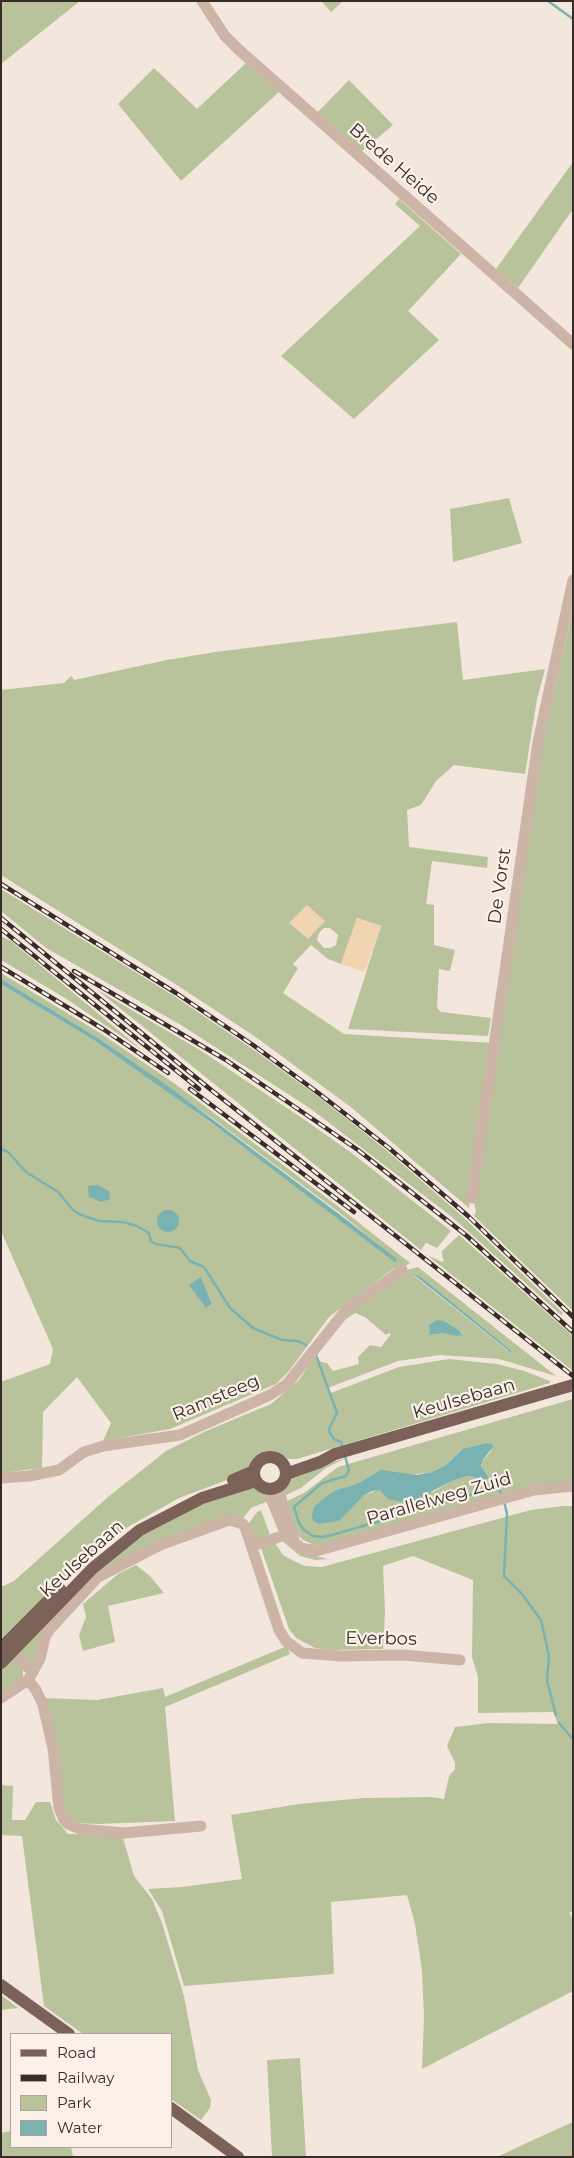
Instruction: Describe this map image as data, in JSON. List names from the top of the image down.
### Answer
{
  "streets": {
    "main road": ["Keulsebaan"],
    "street": [
      "Brede Heide",
      "De Vorst",
      "Ramsteeg",
      "Parallelweg Zuid",
      "Everbos"
    ]
  },
  "crossings": [
    ["Keulsebaan", "Parallelweg Zuid"]
  ],
  "legend": [
    "Road",
    "Railway",
    "Park",
    "Water"
  ]
}
